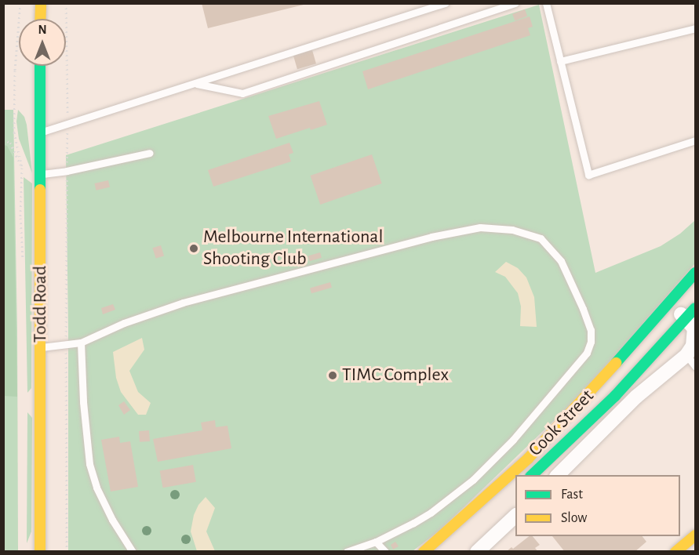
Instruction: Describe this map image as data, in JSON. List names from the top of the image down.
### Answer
{
  "streets": {
    "main road": ["Todd Road", "Cook Street"]
  },
  "places": ["Melbourne International Shooting Club", "TIMC Complex"],
  "legend": ["Fast", "Slow"],
  "north": "top"
}
